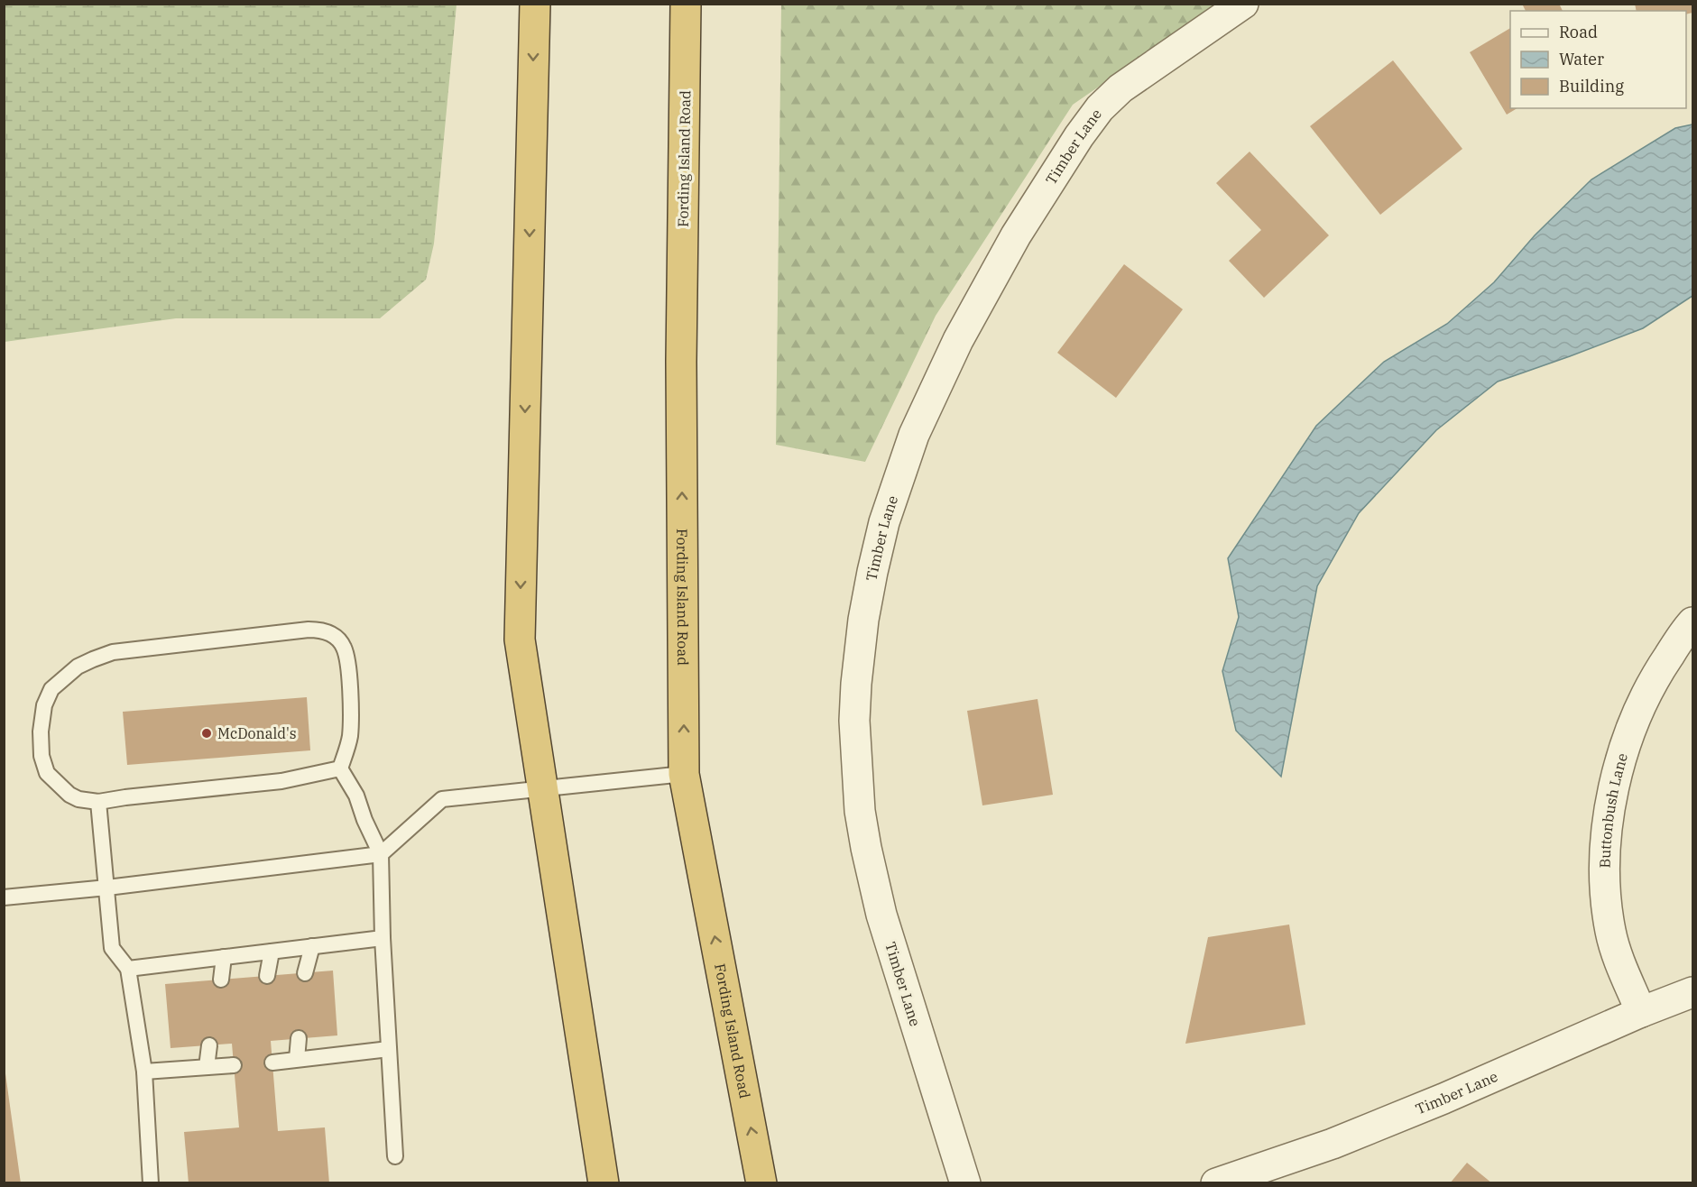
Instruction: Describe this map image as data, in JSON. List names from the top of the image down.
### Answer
{
  "streets": {
    "highway": ["Fording Island Road"],
    "street": ["Timber Lane", "Buttonbush Lane"]
  },
  "crossings": [
    ["Timber Lane", "Buttonbush Lane"]
  ],
  "places": ["McDonald's"],
  "legend": ["Road", "Water", "Building"]
}
